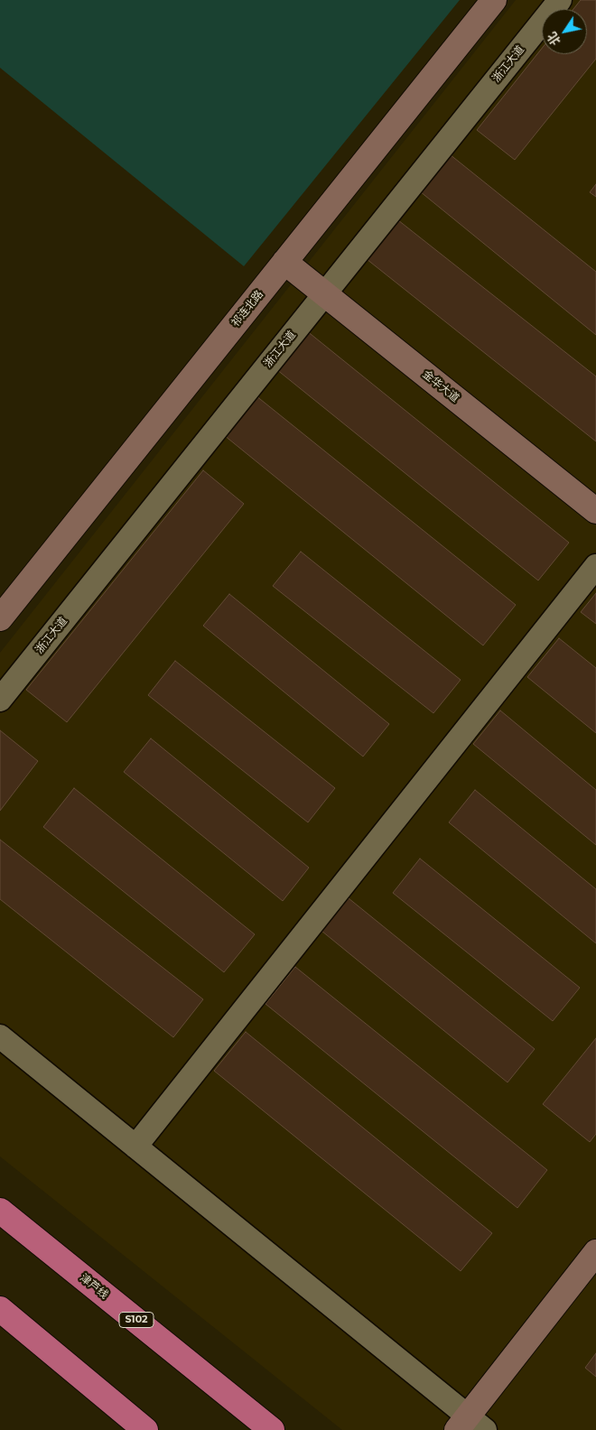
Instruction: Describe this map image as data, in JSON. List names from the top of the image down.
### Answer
{
  "streets": {
    "highway": ["津芦线", "S102"],
    "street": ["浙江大道", "祁连北路", "金华大道"]
  },
  "crossings": [
    ["浙江大道", "金华大道"],
    ["祁连北路", "金华大道"]
  ],
  "north": "bottom left"
}
